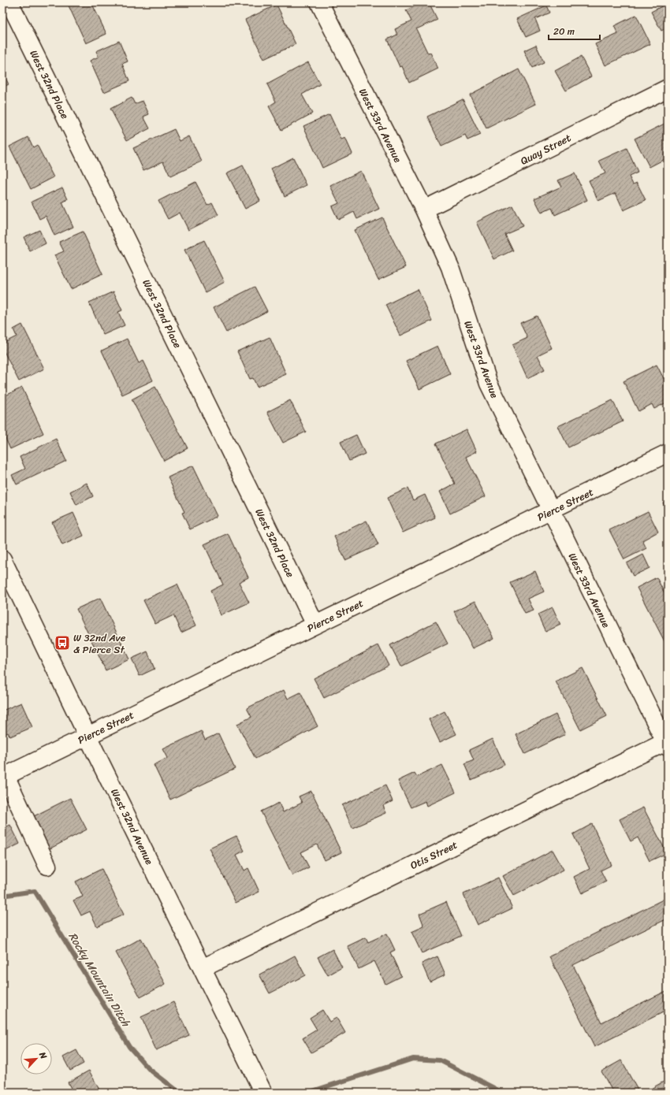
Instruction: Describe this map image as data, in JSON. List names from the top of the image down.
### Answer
{
  "streets": {
    "street": [
      "West 32nd Place",
      "West 33rd Avenue",
      "Quay Street",
      "Pierce Street",
      "West 32nd Avenue",
      "Otis Street"
    ]
  },
  "crossings": [
    ["West 32nd Place", "Pierce Street"],
    ["West 33rd Avenue", "Quay Street"],
    ["West 33rd Avenue", "Pierce Street"],
    ["West 33rd Avenue", "Otis Street"],
    ["Pierce Street", "West 32nd Avenue"],
    ["West 32nd Avenue", "Otis Street"]
  ],
  "water": ["Rocky Mountain Ditch"],
  "places": {
    "bus stop": ["W 32nd Ave & Pierce St"]
  },
  "scale_bar": "20 m",
  "north": "top right"
}
